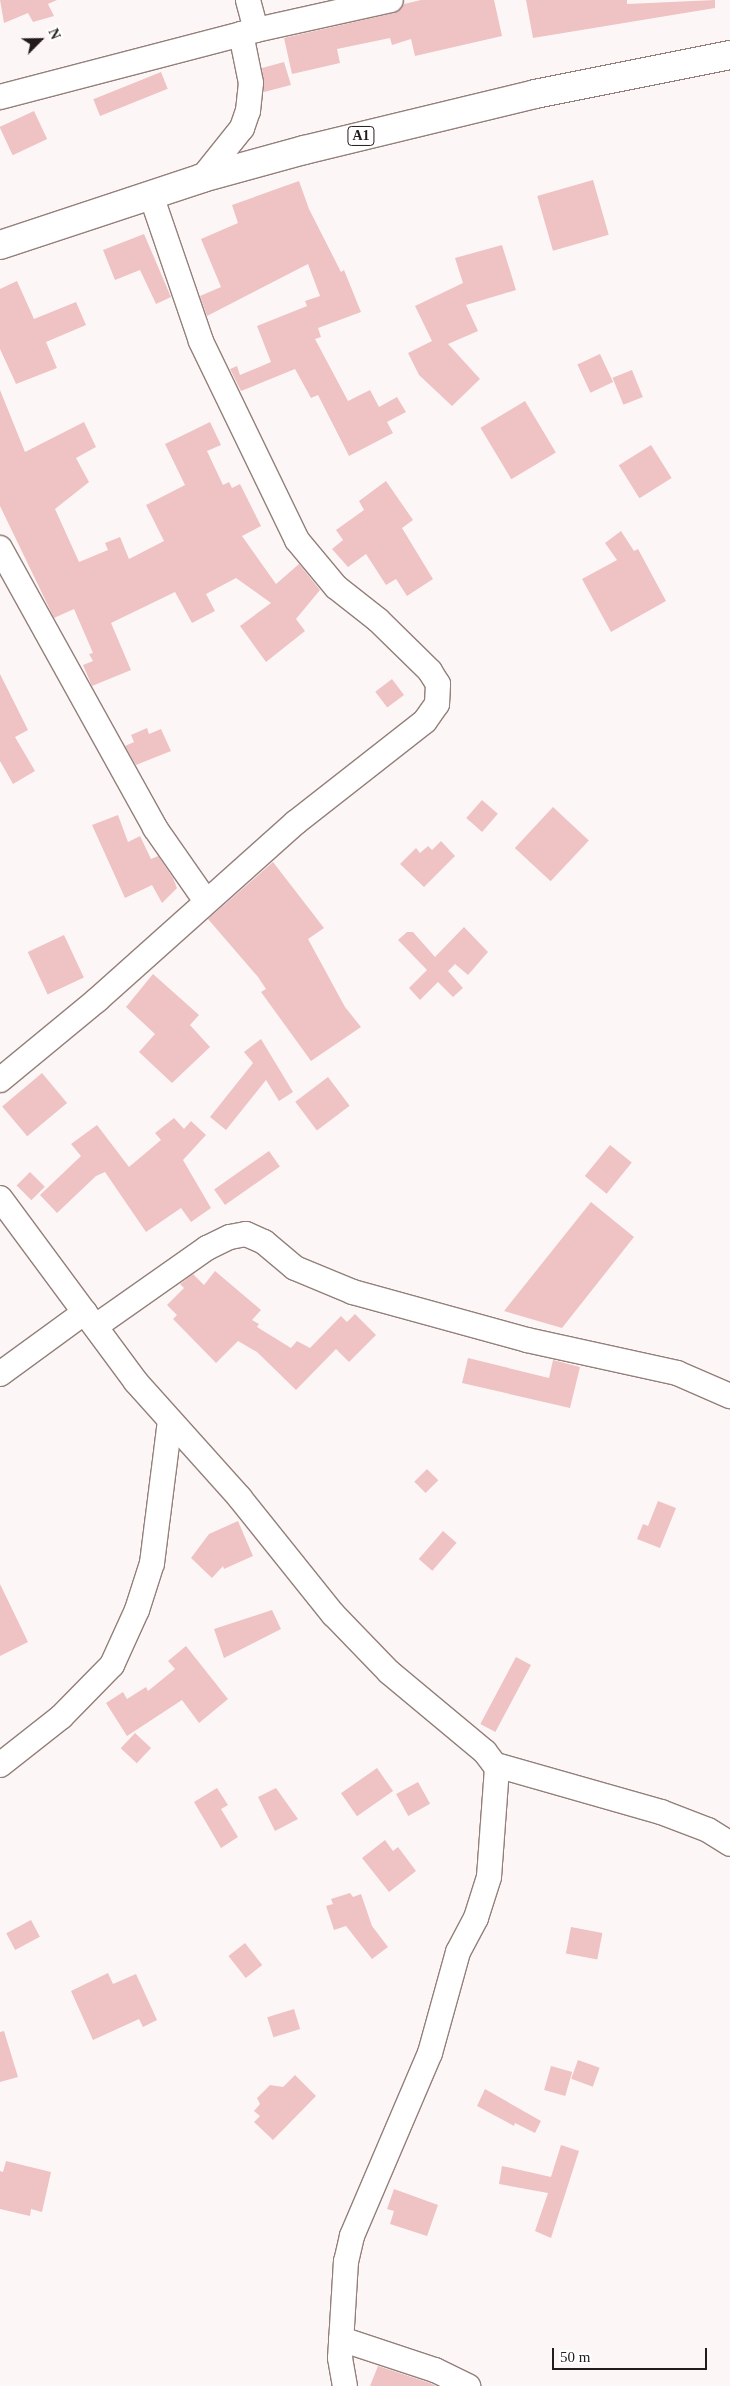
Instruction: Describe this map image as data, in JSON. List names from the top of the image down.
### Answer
{
  "streets": {
    "highway": ["A1"]
  },
  "scale_bar": "50 m",
  "north": "top right"
}
